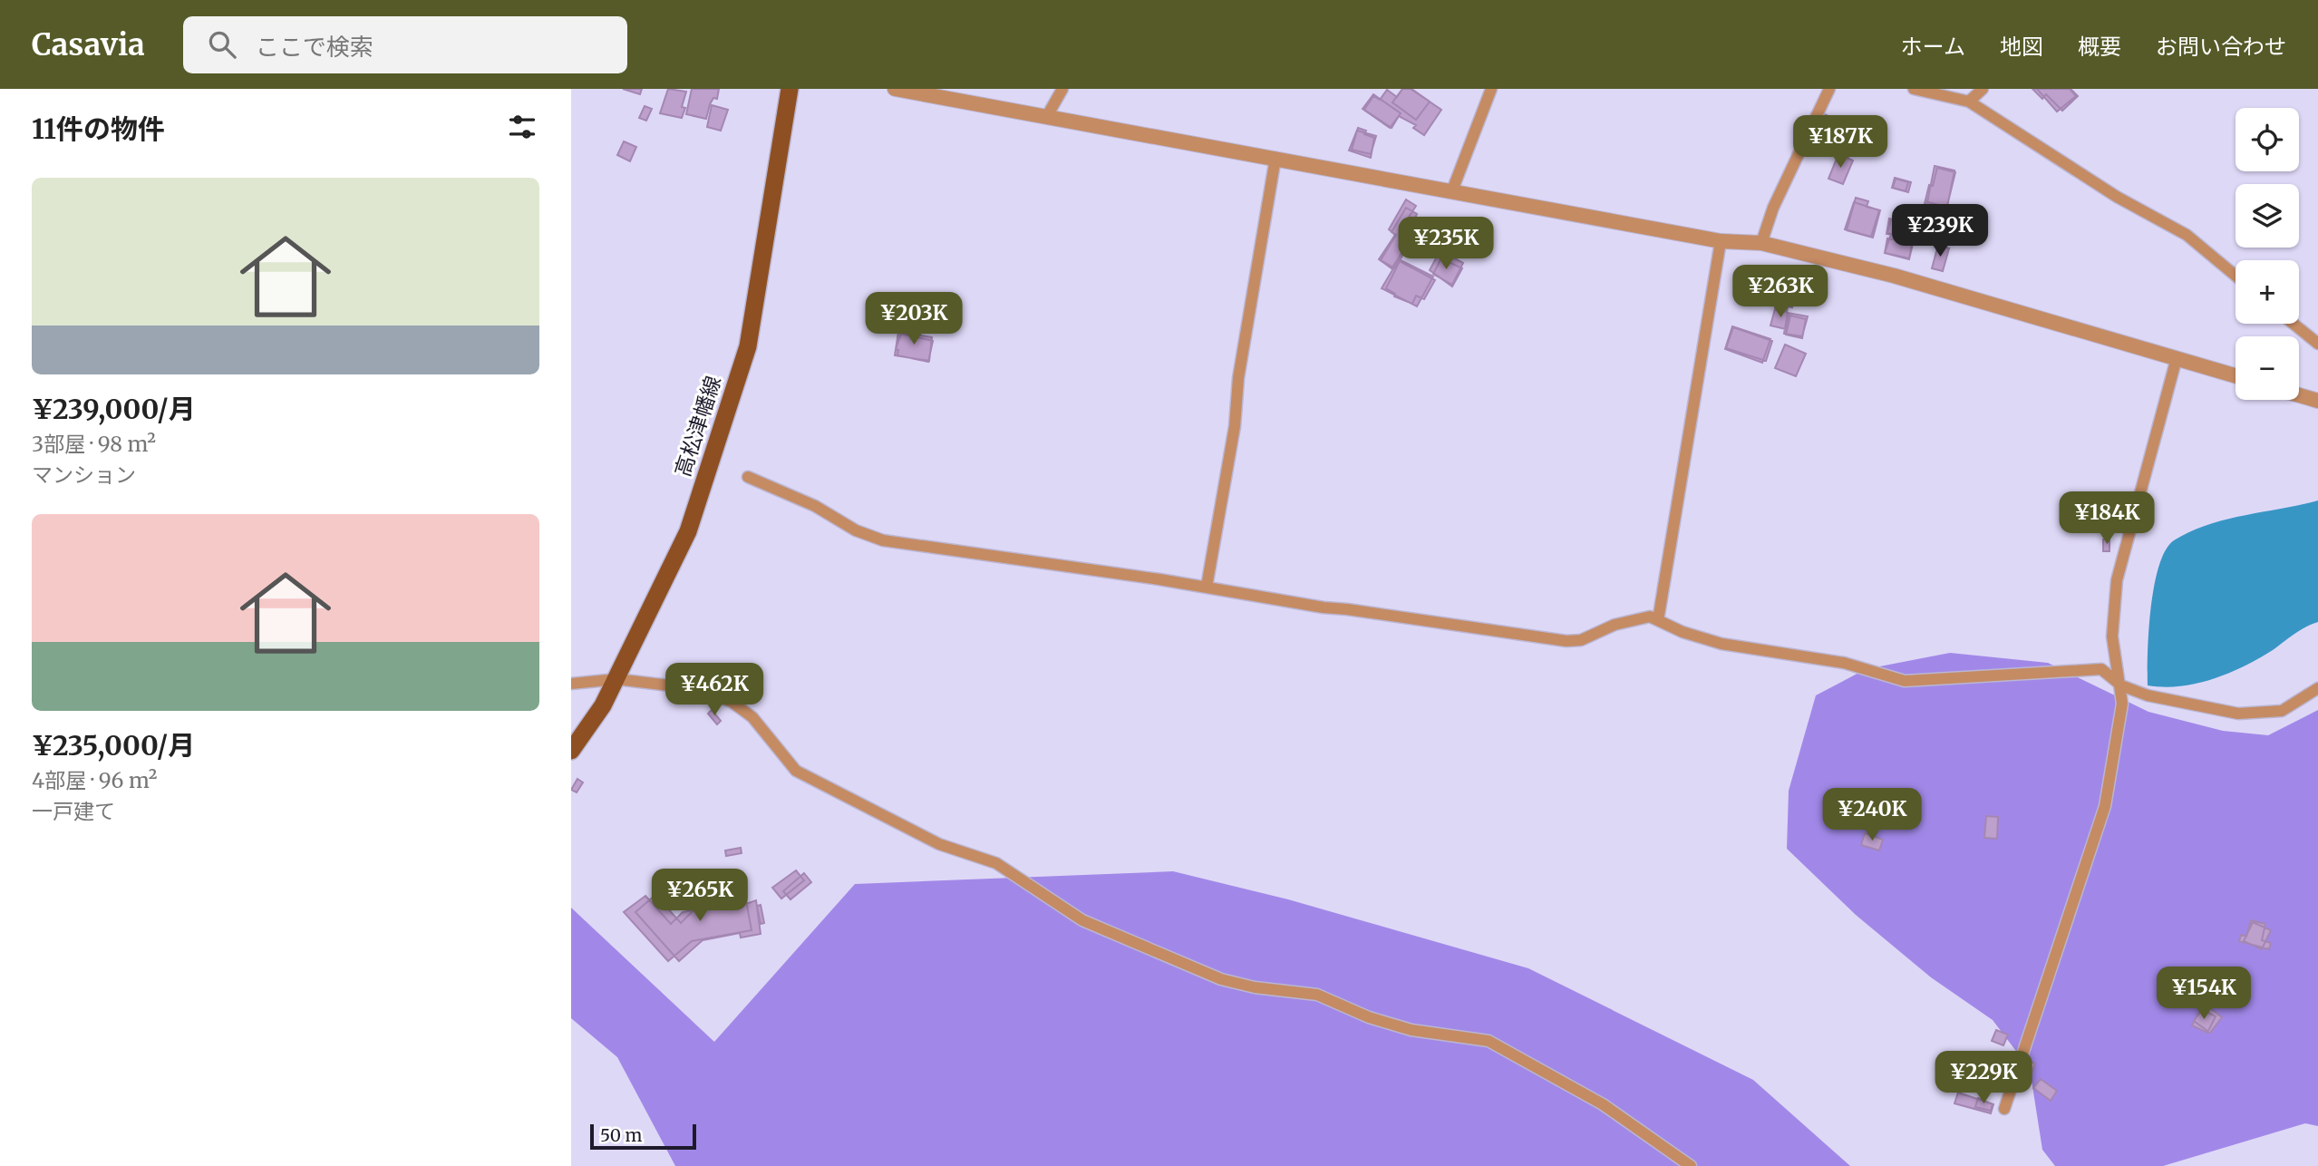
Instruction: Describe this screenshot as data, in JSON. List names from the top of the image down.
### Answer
{
  "streets": {
    "main road": ["高松津幡線"]
  },
  "scale_bar": "50 m",
  "page": {
    "header": "Casavia",
    "search": "ここで検索",
    "nav": [
      "ホーム",
      "地図",
      "概要",
      "お問い合わせ"
    ],
    "heading": "11件の物件",
    "map_buttons": ["+", "−"],
    "price": [
      "¥187K",
      "¥239K",
      "¥235K",
      "¥263K",
      "¥203K",
      "¥184K",
      "¥462K",
      "¥240K",
      "¥265K",
      "¥154K",
      "¥229K"
    ],
    "list": [
      {
        "name": "¥239,000/月",
        "note": "3部屋 · 98 m² · マンション"
      },
      {
        "name": "¥235,000/月",
        "note": "4部屋 · 96 m² · 一戸建て"
      }
    ],
    "scale": "50 m"
  }
}
